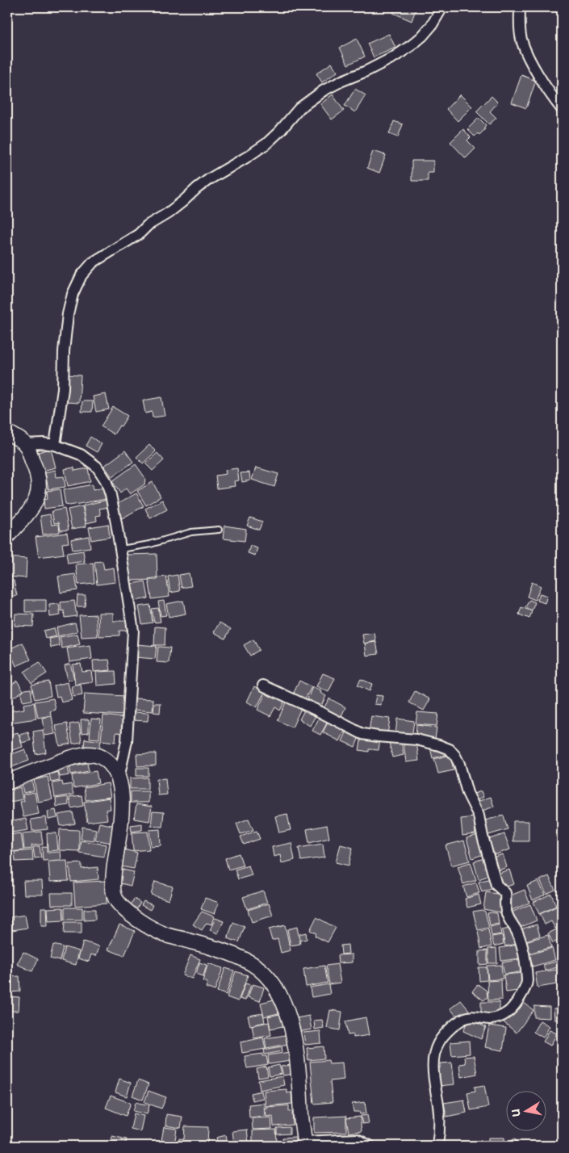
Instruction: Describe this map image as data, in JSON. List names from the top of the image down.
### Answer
{
  "north": "left"
}
